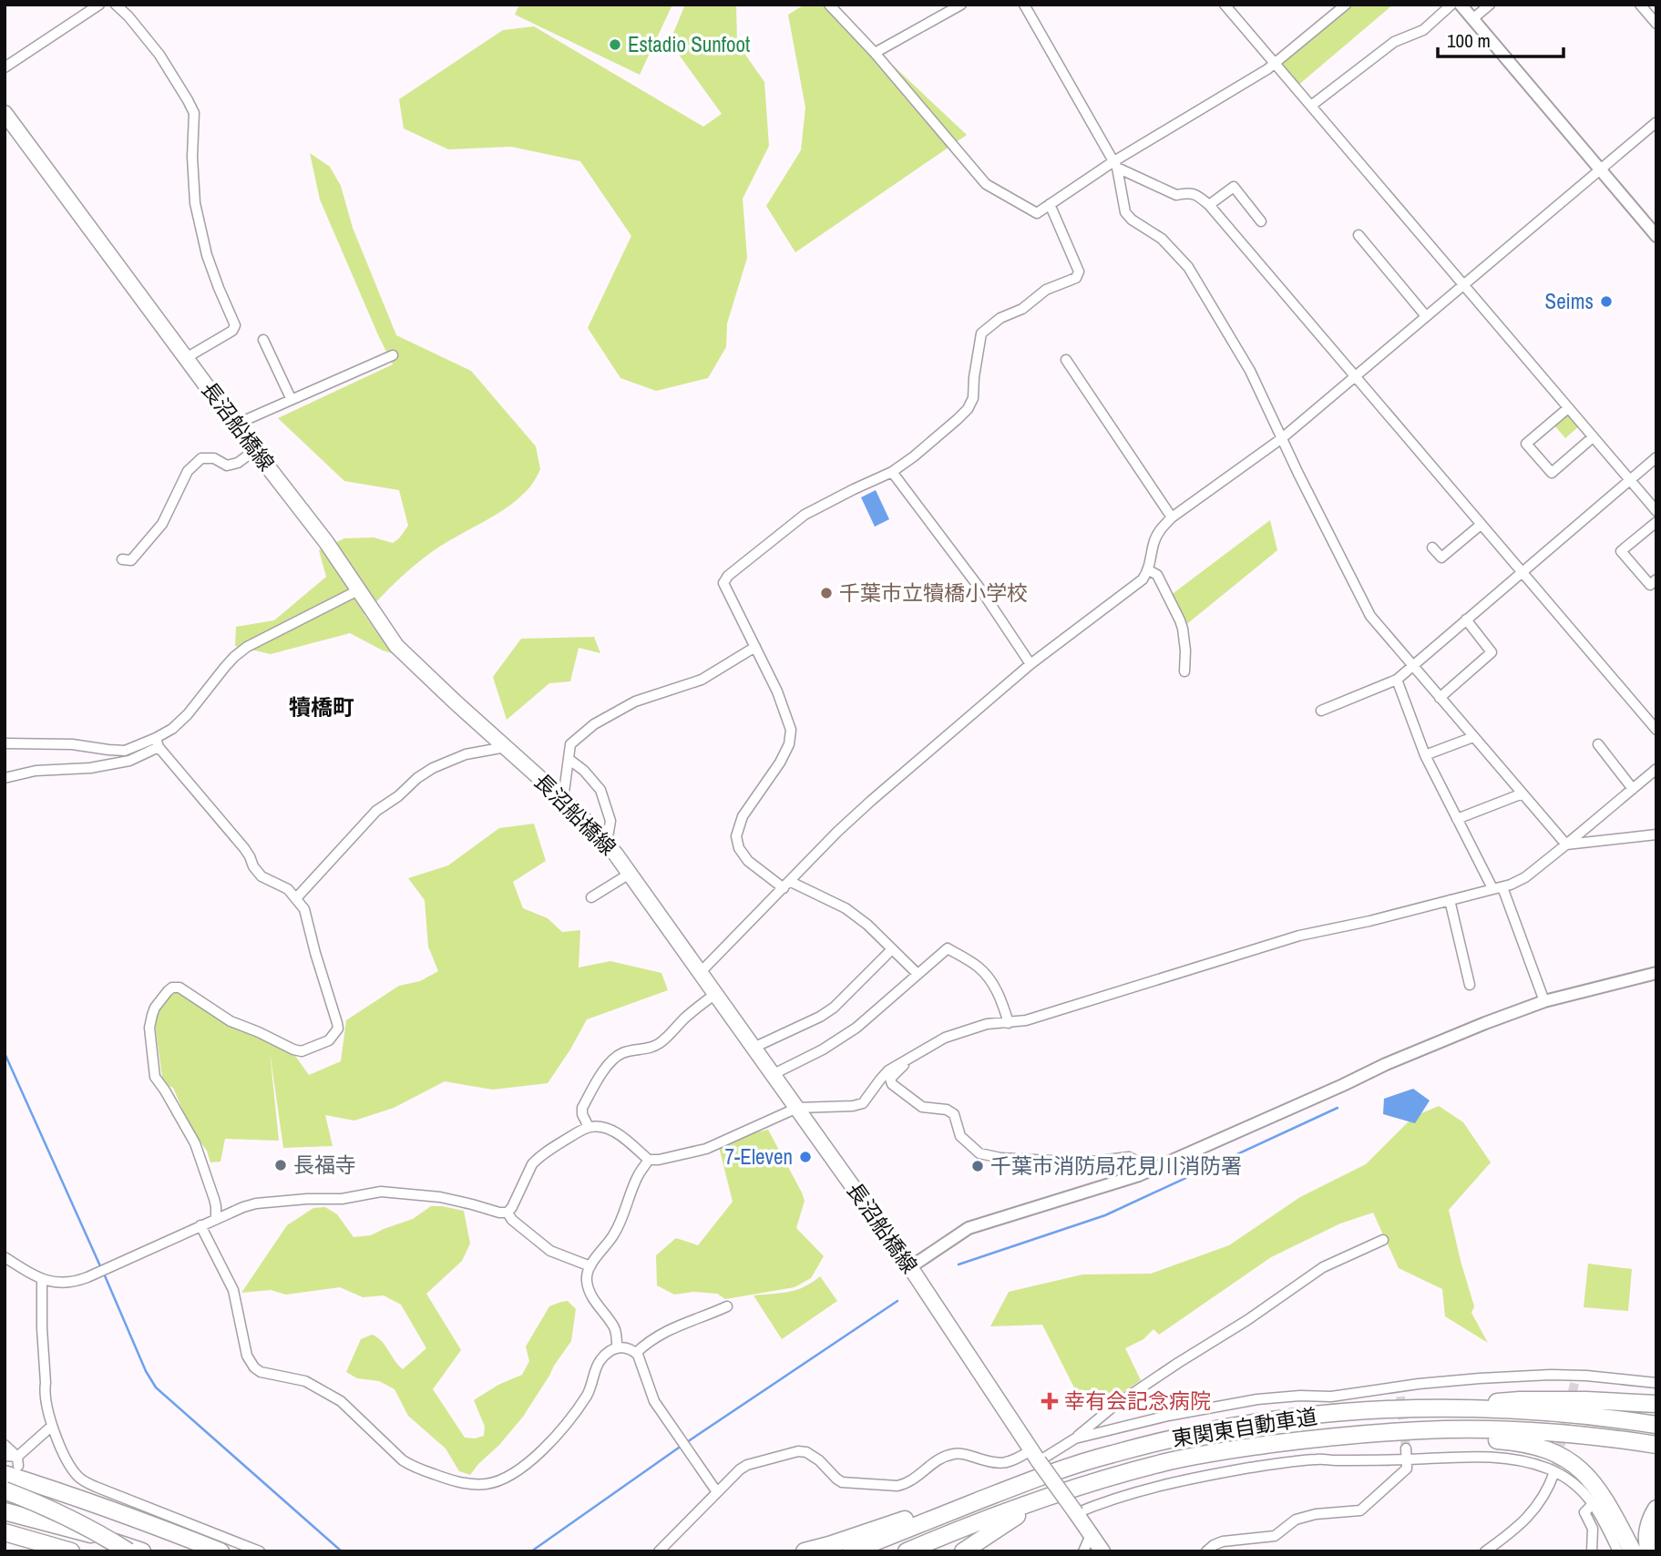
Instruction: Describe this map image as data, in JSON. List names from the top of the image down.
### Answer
{
  "streets": {
    "highway": ["東関東自動車道"],
    "main road": ["長沼船橋線"]
  },
  "districts": ["犢橋町"],
  "places": {
    "other": [
      "Estadio Sunfoot",
      "Seims",
      "千葉市立犢橋小学校",
      "7-Eleven",
      "長福寺",
      "千葉市消防局花見川消防署"
    ],
    "health": ["幸有会記念病院"]
  },
  "scale_bar": "100 m"
}
